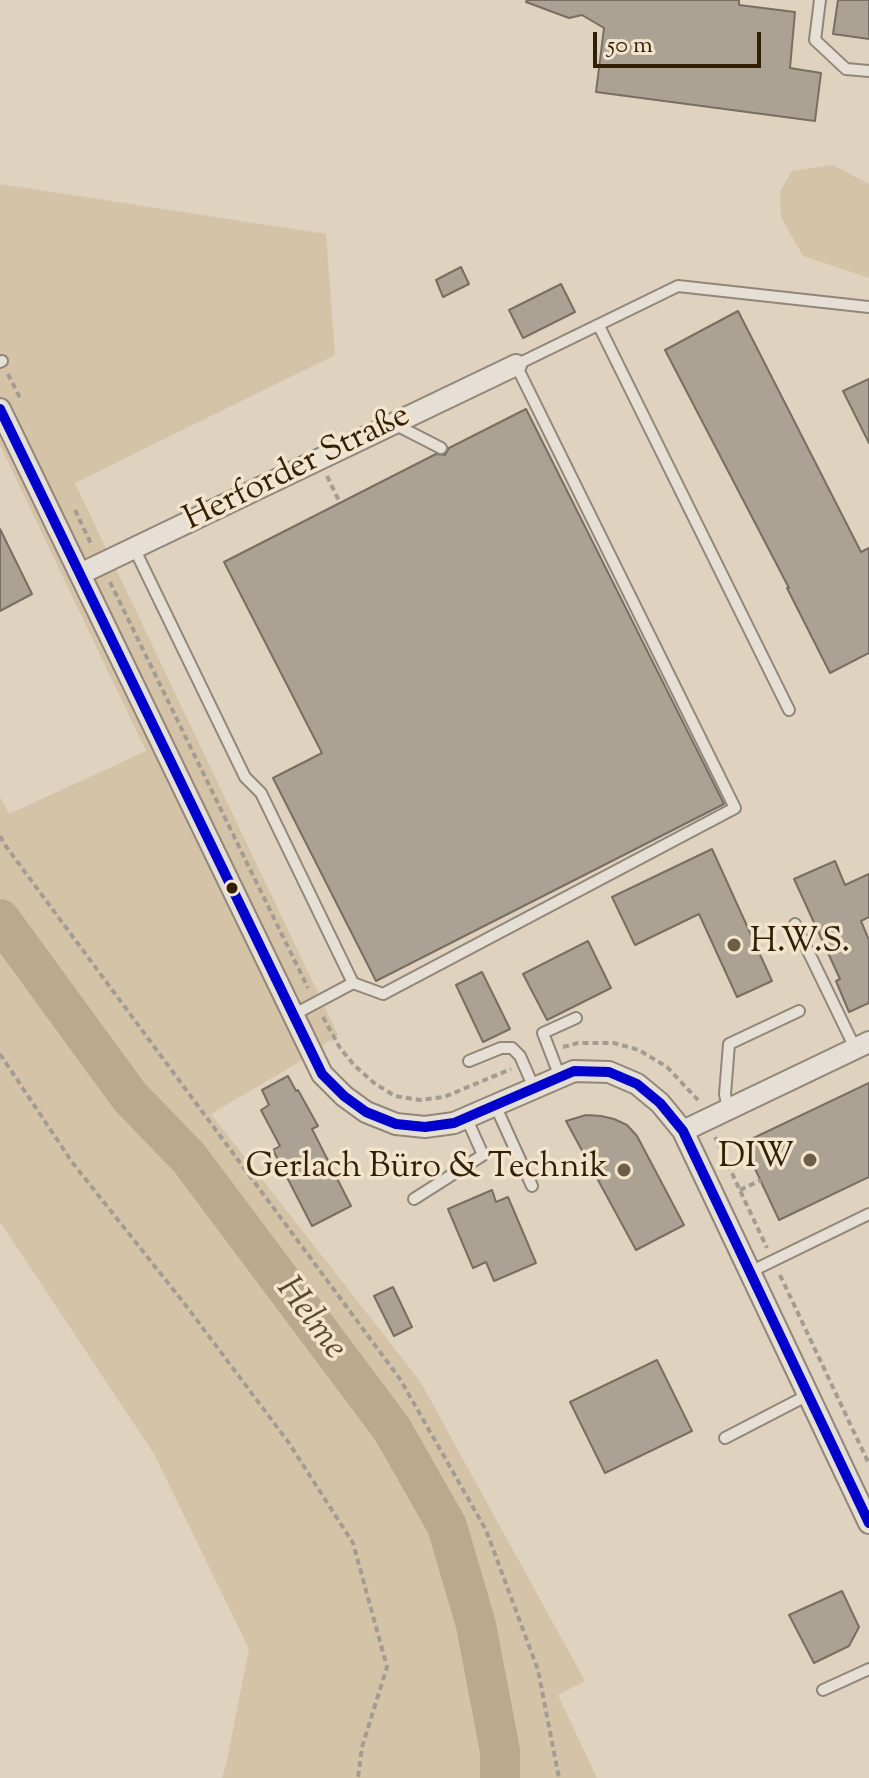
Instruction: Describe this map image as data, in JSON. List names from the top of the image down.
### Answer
{
  "streets": {
    "street": ["Herforder Straße"]
  },
  "water": ["Helme"],
  "places": ["H.W.S.", "DIW", "Gerlach Büro & Technik"],
  "scale_bar": "50 m"
}
